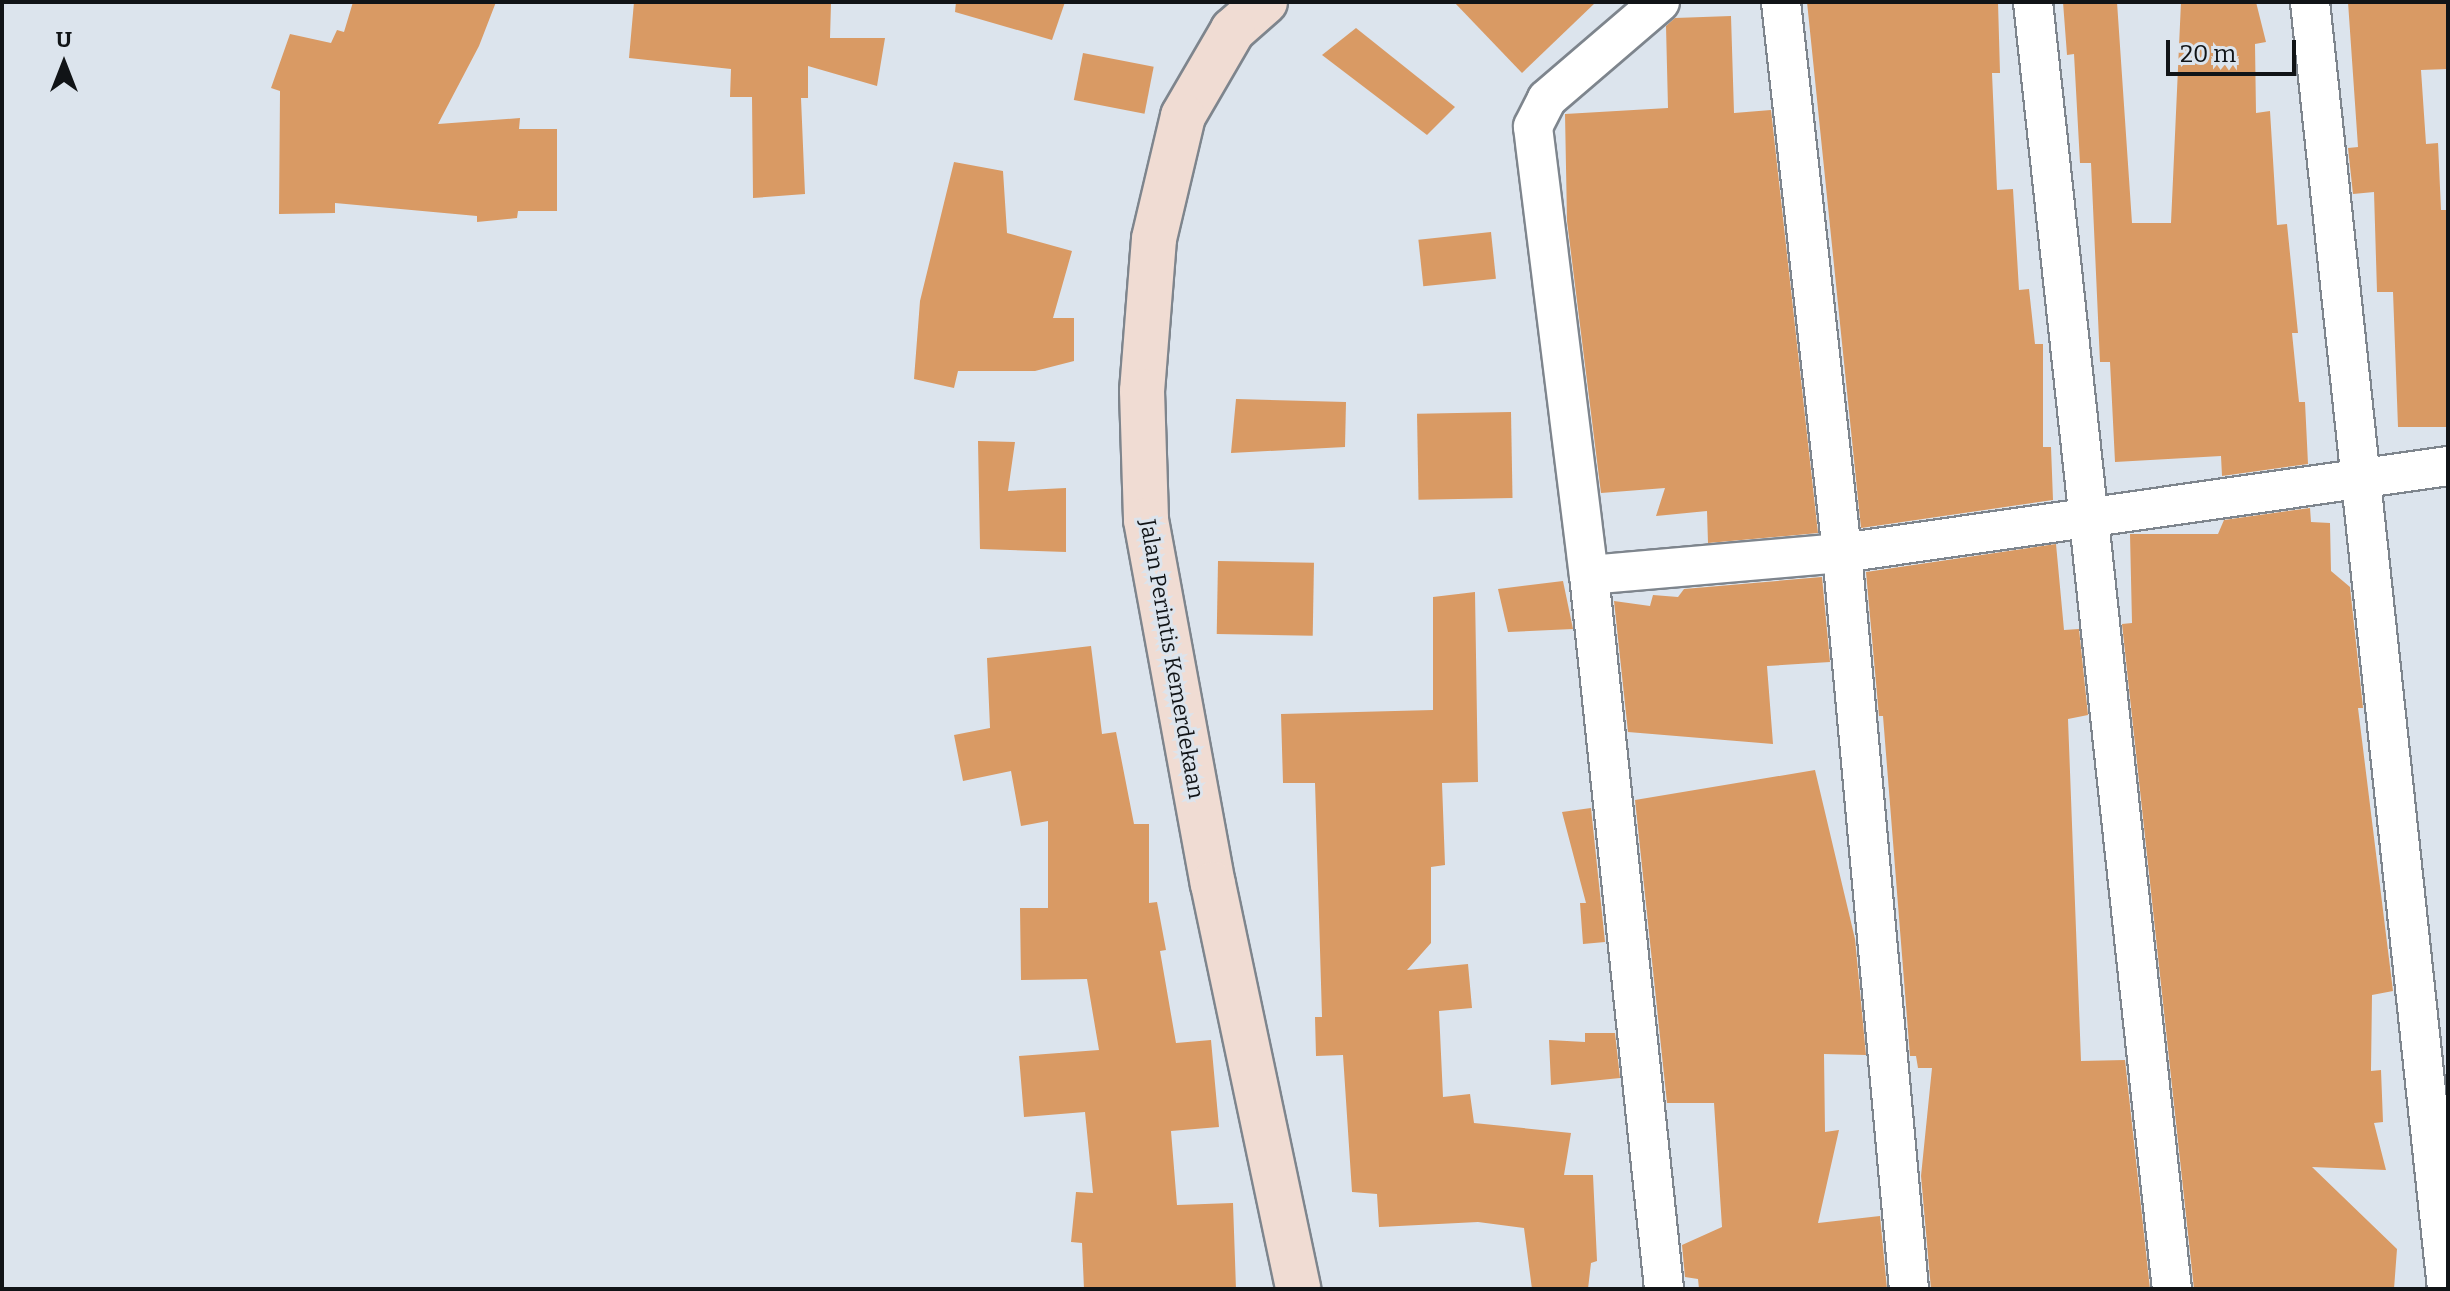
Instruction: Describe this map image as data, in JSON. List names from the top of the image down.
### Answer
{
  "streets": {
    "street": ["Jalan Perintis Kemerdekaan"]
  },
  "scale_bar": "20 m",
  "north": "top"
}
